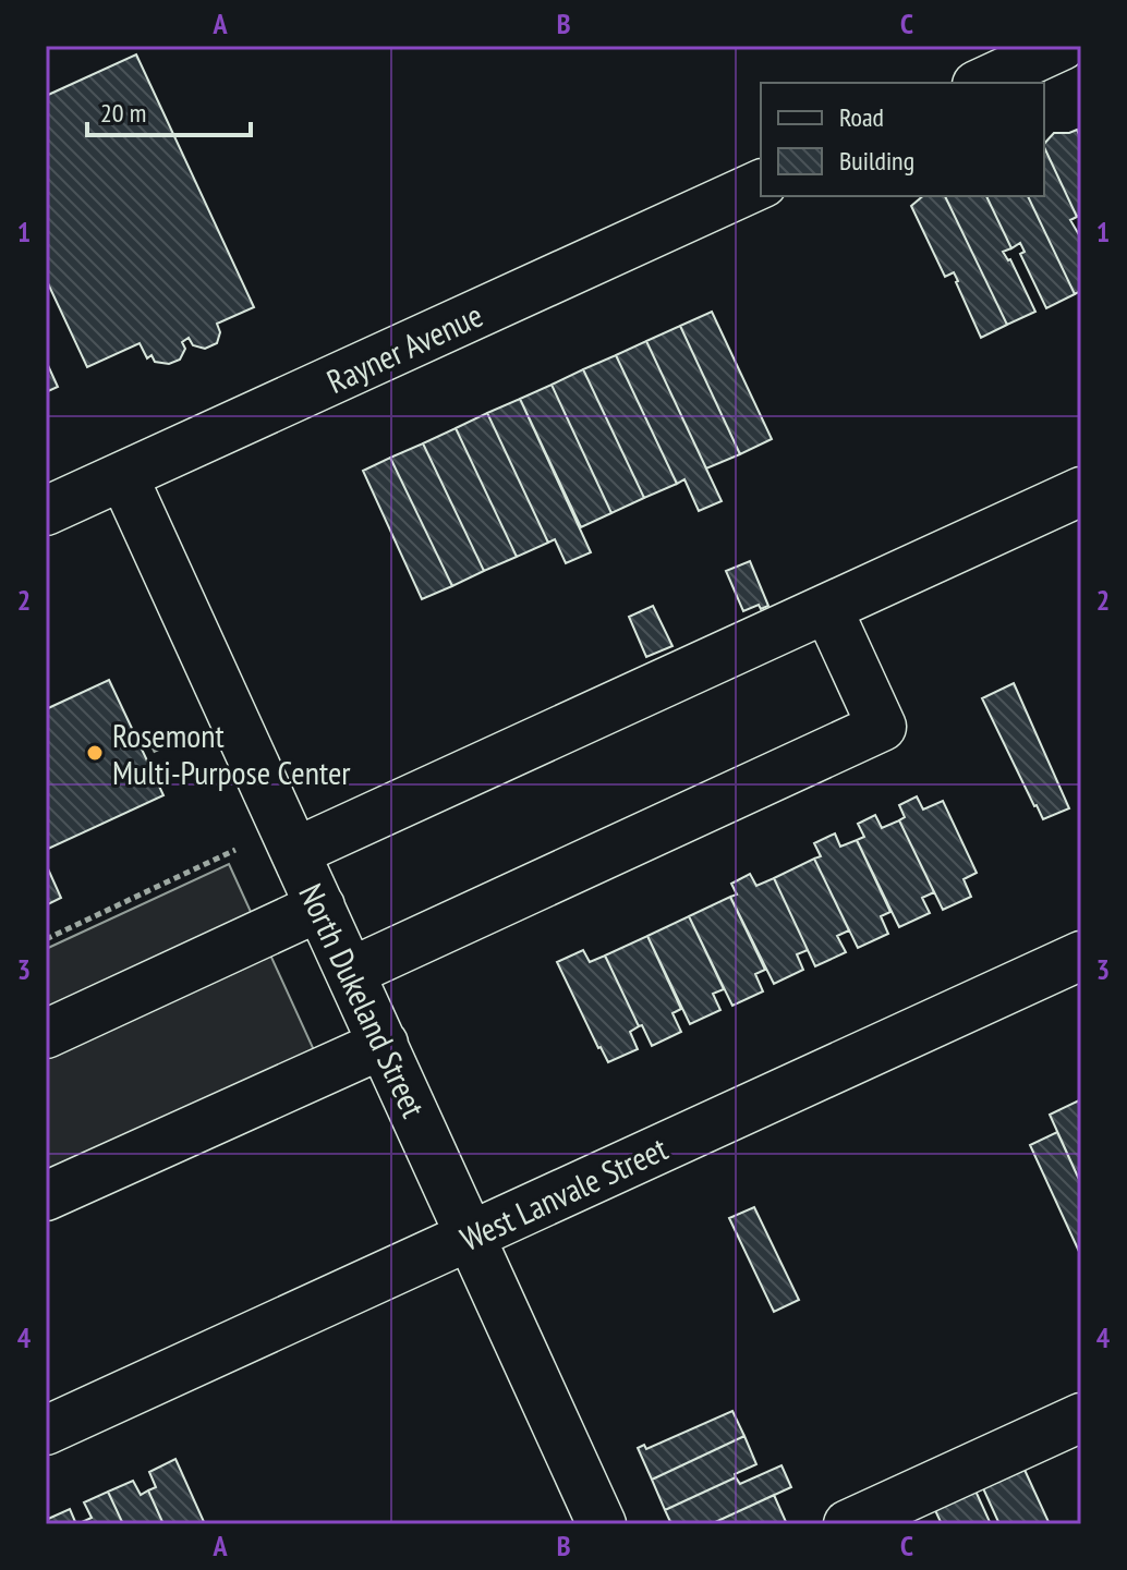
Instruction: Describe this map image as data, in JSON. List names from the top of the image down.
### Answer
{
  "streets": {
    "street": ["Rayner Avenue", "North Dukeland Street", "West Lanvale Street"]
  },
  "crossings": [
    ["Rayner Avenue", "North Dukeland Street"],
    ["North Dukeland Street", "West Lanvale Street"]
  ],
  "places": ["Rosemont Multi-Purpose Center"],
  "legend": ["Road", "Building"],
  "scale_bar": "20 m",
  "grid": {
    "columns": ["A", "B", "C"],
    "rows": [
      "1",
      "2",
      "3",
      "4"
    ]
  }
}
